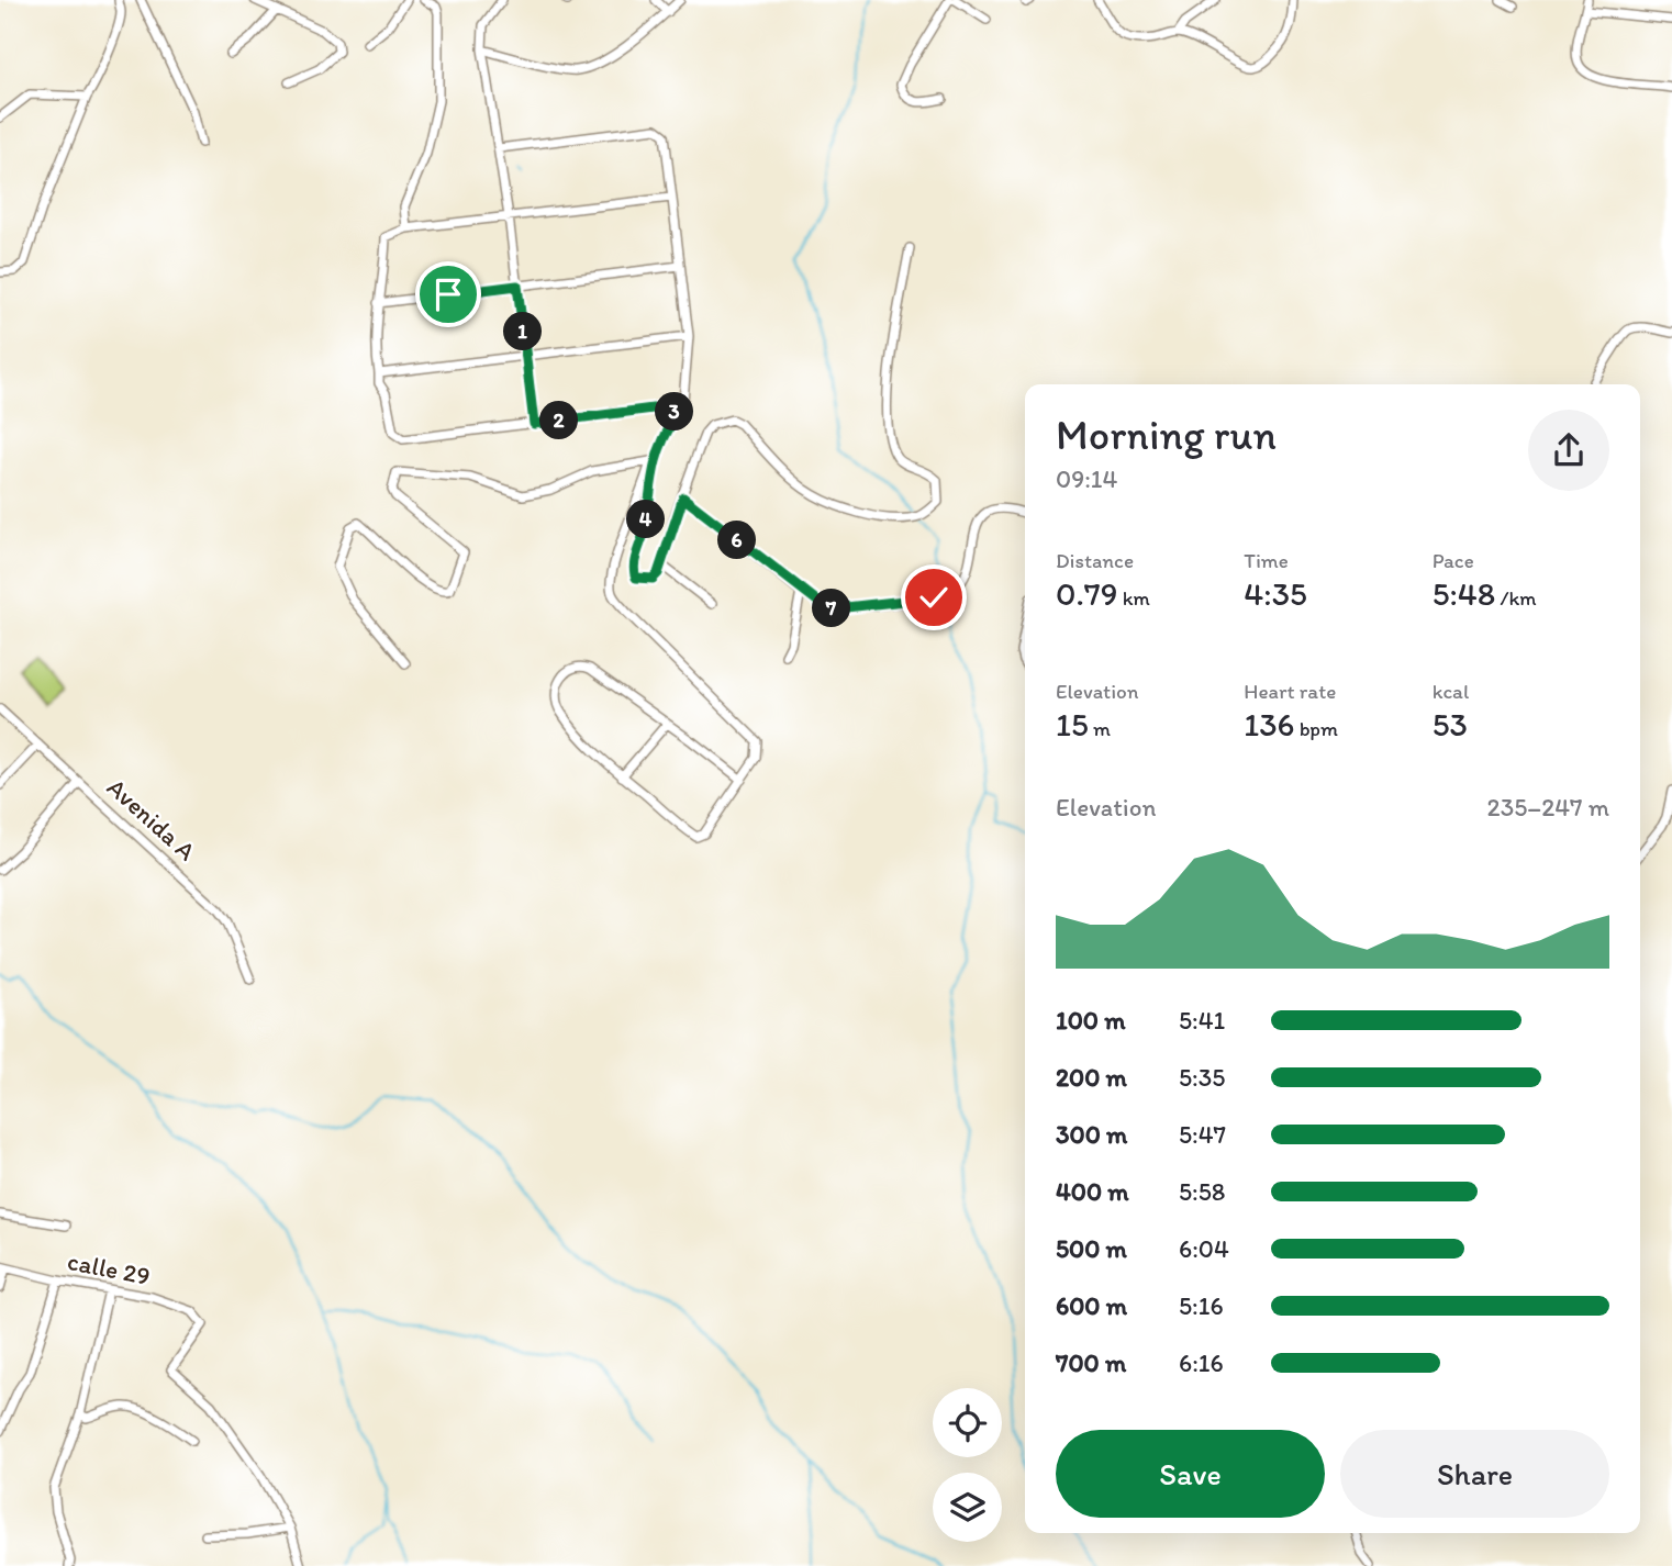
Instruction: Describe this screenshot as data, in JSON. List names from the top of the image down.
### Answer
{
  "streets": {
    "street": ["Avenida A", "calle 29"]
  },
  "page": {
    "pins": [
      "1",
      "3",
      "2",
      "4",
      "6",
      "7"
    ],
    "heading": ["Morning run", "09:14"],
    "stats": [
      ["Distance", "0.79 km"],
      ["Time", "4:35"],
      ["Pace", "5:48 /km"],
      ["Elevation", "15 m"],
      ["Heart rate", "136 bpm"],
      ["kcal", "53"]
    ],
    "chart": ["Elevation", "235–247 m"],
    "list": [
      {
        "name": "100 m",
        "note": "5:41"
      },
      {
        "name": "200 m",
        "note": "5:35"
      },
      {
        "name": "300 m",
        "note": "5:47"
      },
      {
        "name": "400 m",
        "note": "5:58"
      },
      {
        "name": "500 m",
        "note": "6:04"
      },
      {
        "name": "600 m",
        "note": "5:16"
      },
      {
        "name": "700 m",
        "note": "6:16"
      }
    ],
    "buttons": ["Save", "Share"]
  }
}
